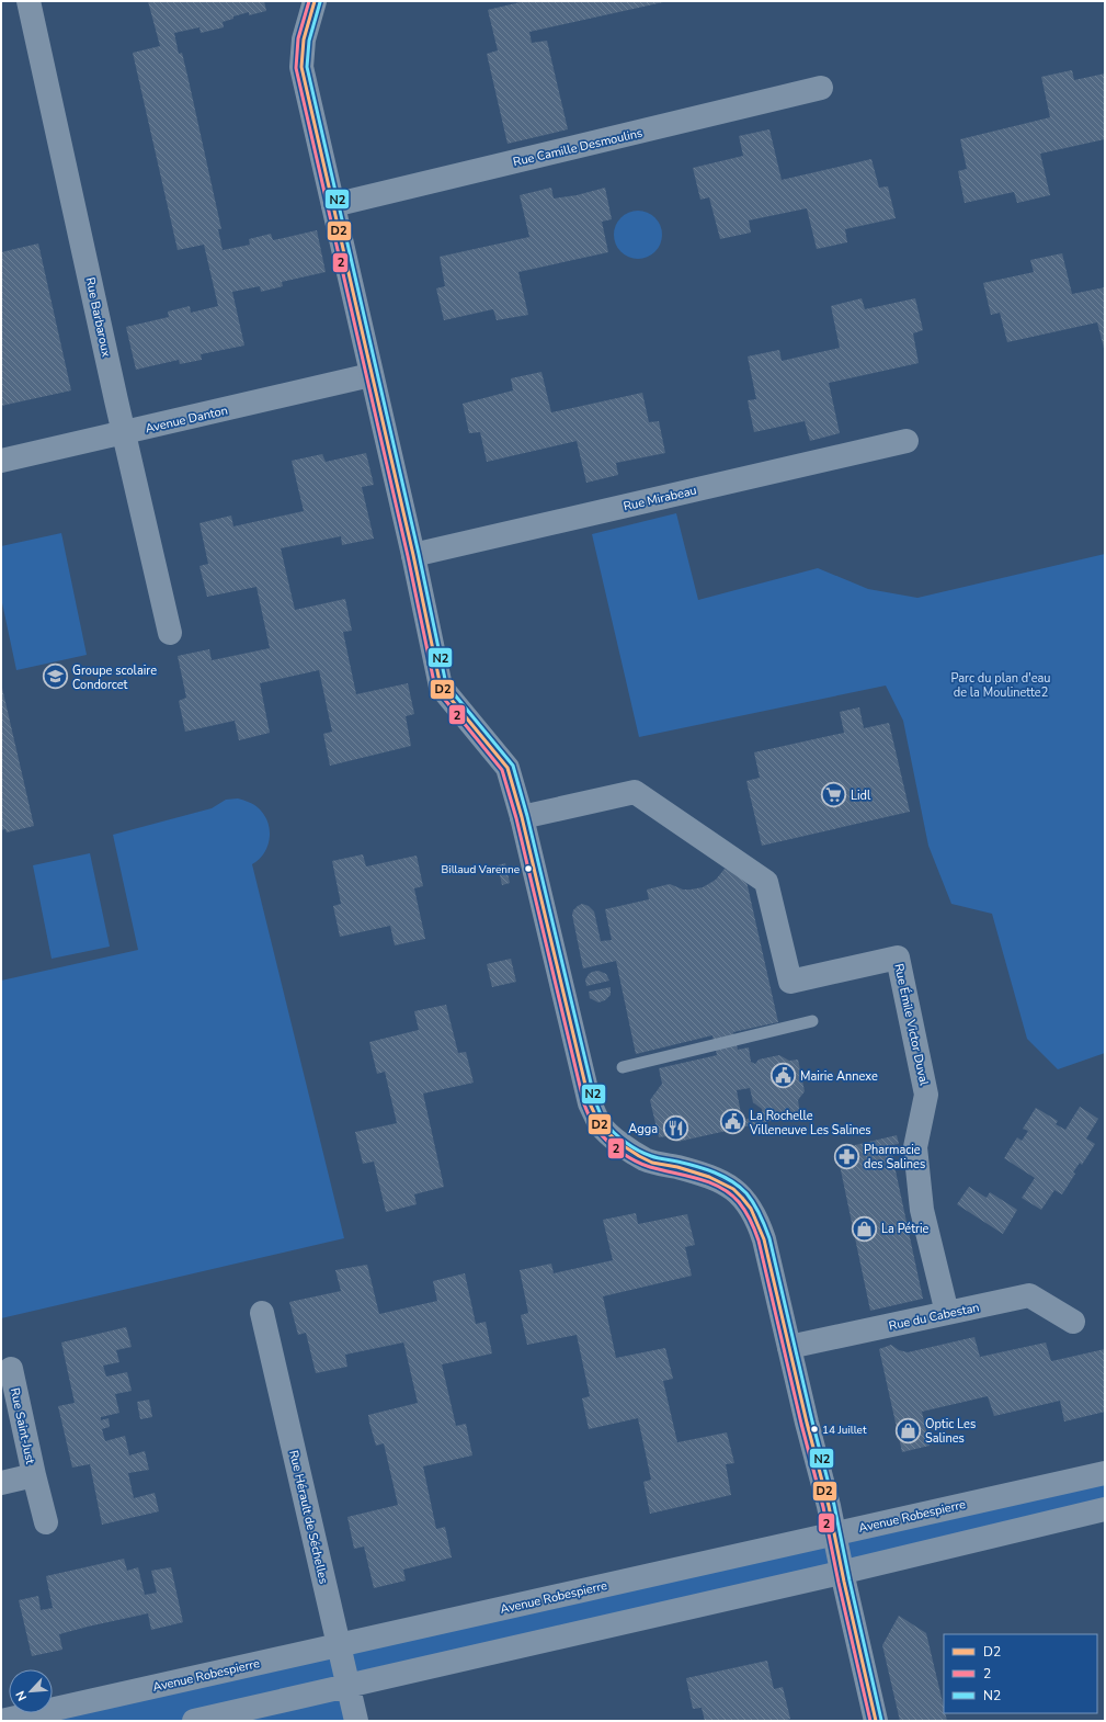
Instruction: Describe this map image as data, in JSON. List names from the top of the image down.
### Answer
{
  "streets": {
    "street": [
      "Rue Camille Desmoulins",
      "Rue Barbaroux",
      "Avenue Danton",
      "Rue Mirabeau",
      "Rue Émile Victor Duval",
      "Rue du Cabestan",
      "Rue Saint-Just",
      "Avenue Robespierre",
      "Rue Hérault de Séchelles"
    ]
  },
  "crossings": [
    ["Rue Barbaroux", "Avenue Danton"],
    ["Rue Émile Victor Duval", "Rue du Cabestan"],
    ["Avenue Robespierre", "Rue Hérault de Séchelles"]
  ],
  "parks": ["Parc du plan d'eau de la Moulinette2"],
  "places": {
    "school or university": ["Groupe scolaire Condorcet"],
    "supermarket": ["Lidl"],
    "other": ["Billaud Varenne", "14 Juillet"],
    "public building": ["Mairie Annexe", "La Rochelle Villeneuve Les Salines"],
    "restaurant": ["Agga"],
    "pharmacy": ["Pharmacie des Salines"],
    "shop": ["La Pétrie", "Optic Les Salines"]
  },
  "lines": ["transit line D2", "transit line 2", "transit line N2"],
  "legend": ["D2", "2", "N2"],
  "north": "bottom left"
}
